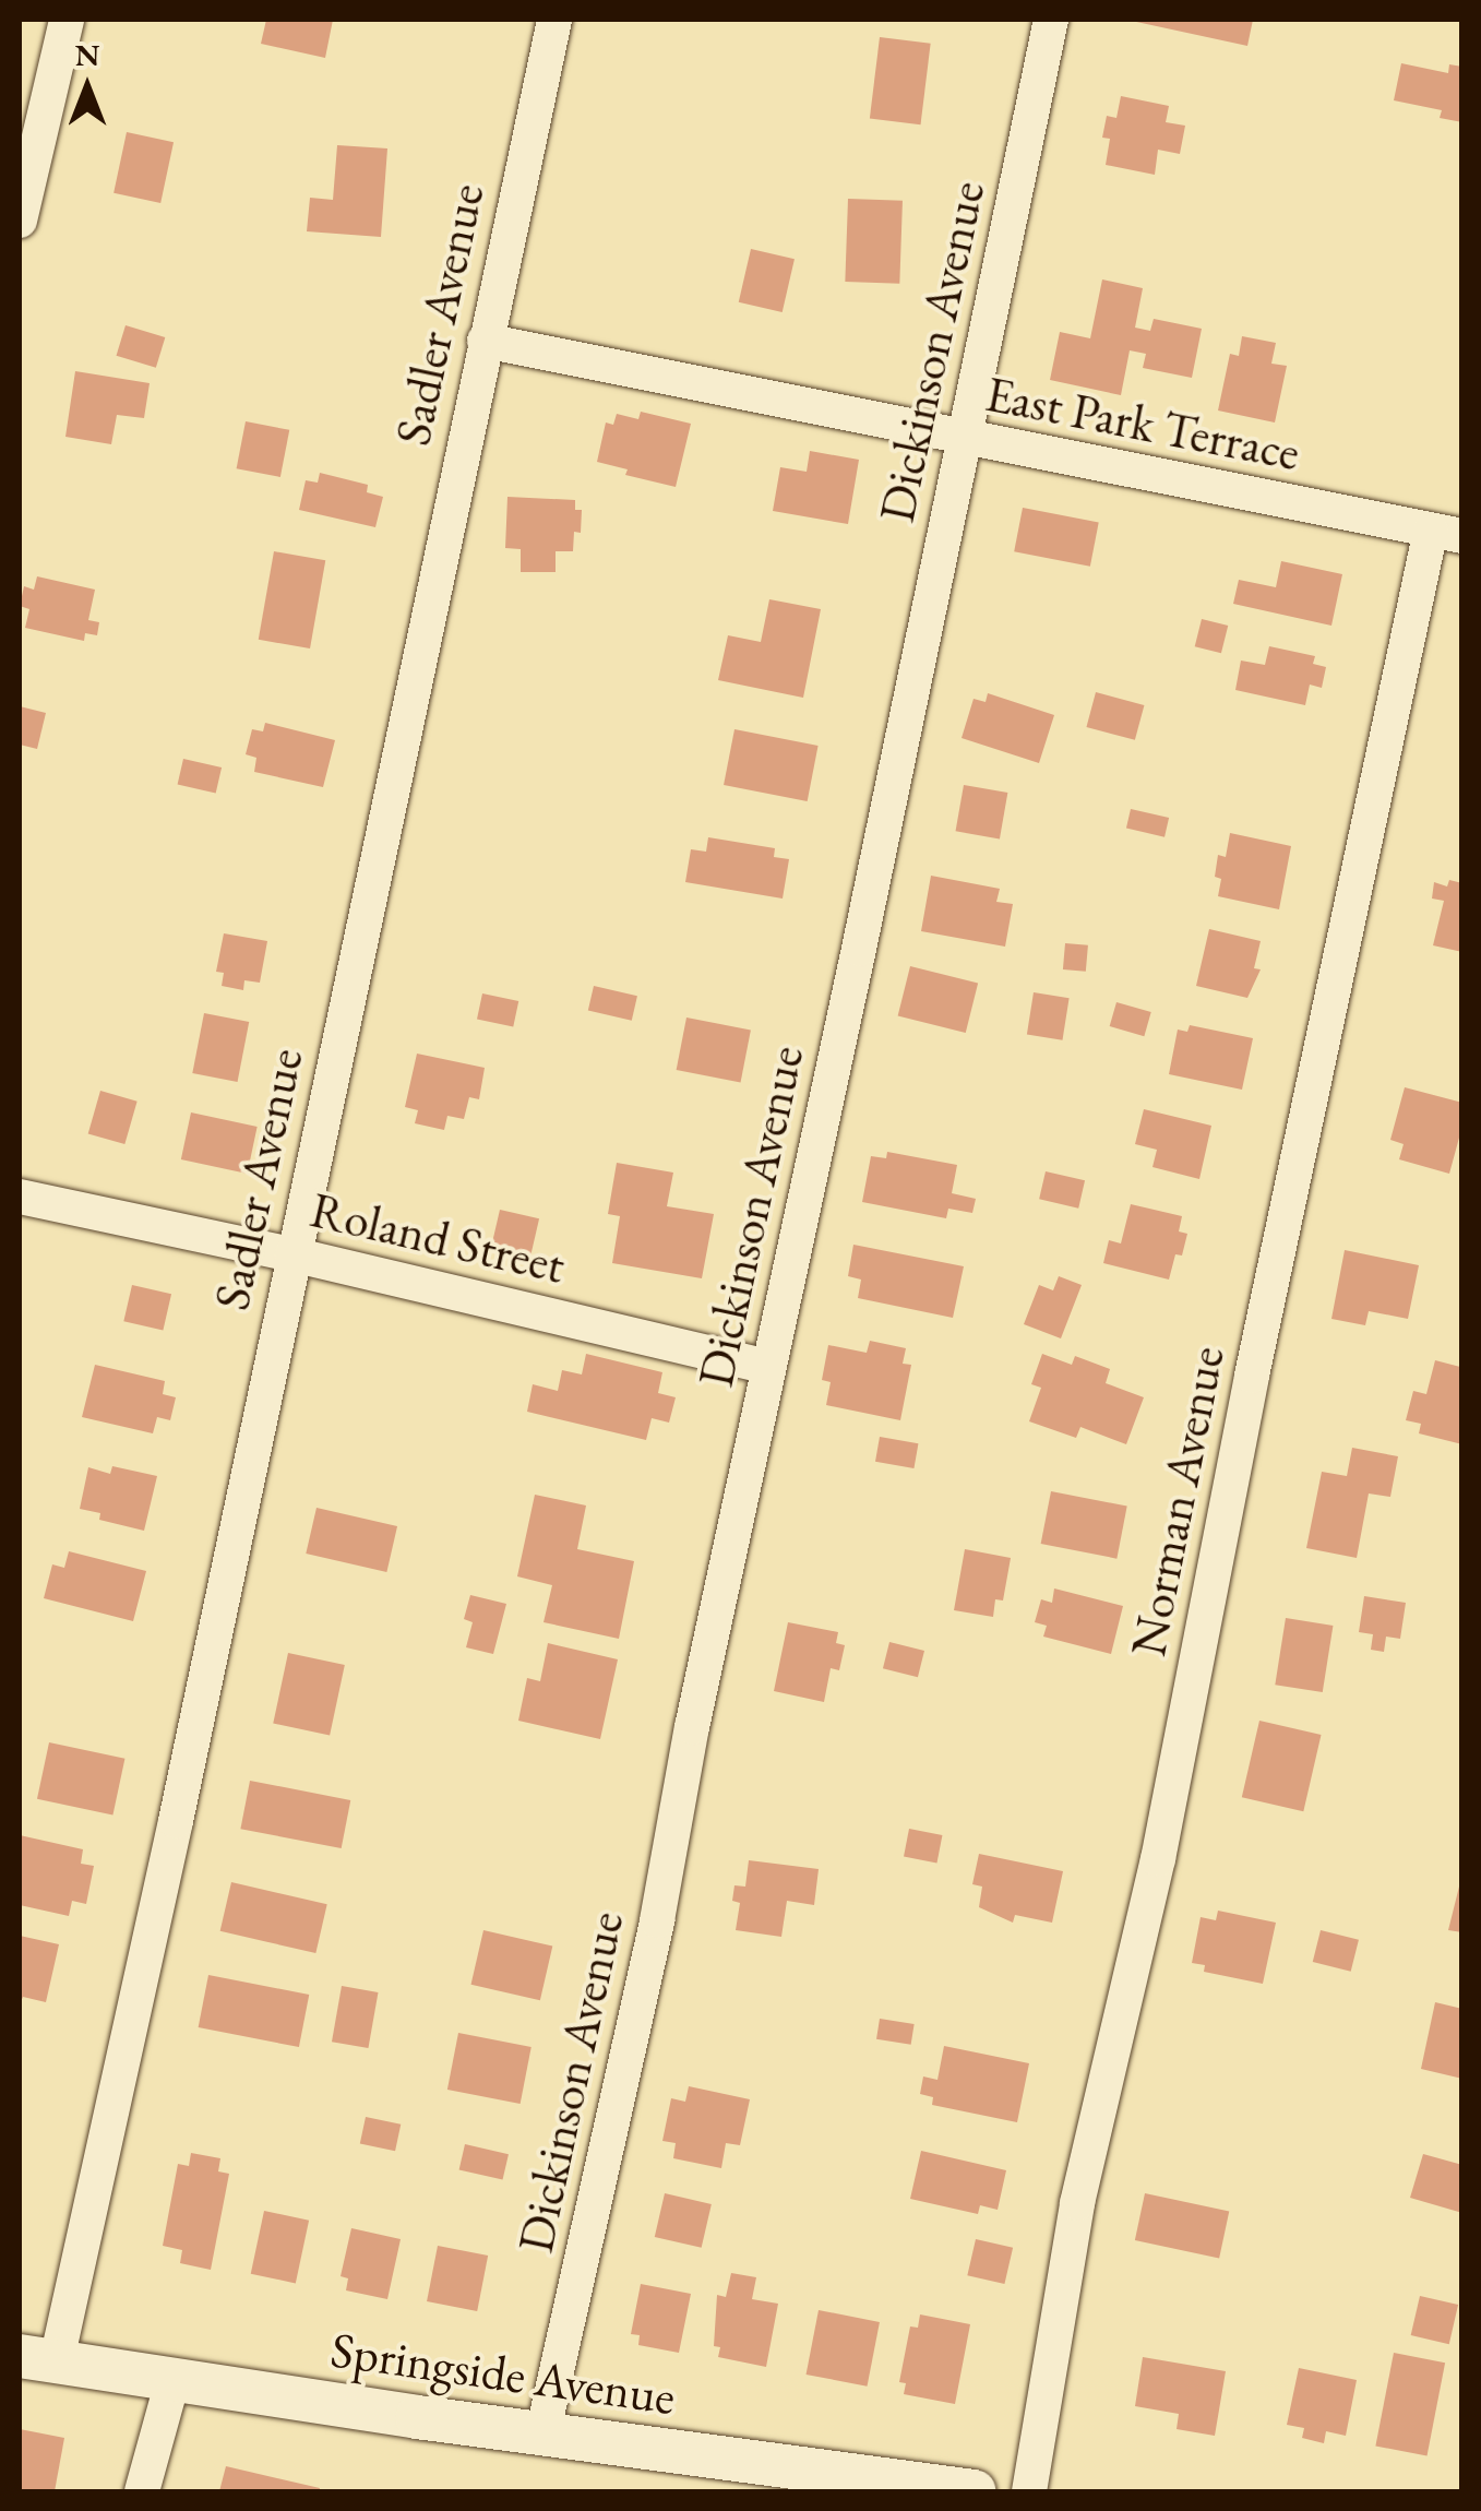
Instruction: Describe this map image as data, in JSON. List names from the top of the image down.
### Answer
{
  "streets": {
    "street": [
      "Sadler Avenue",
      "Dickinson Avenue",
      "East Park Terrace",
      "Roland Street",
      "Norman Avenue",
      "Springside Avenue"
    ]
  },
  "crossings": [
    ["Sadler Avenue", "East Park Terrace"],
    ["Sadler Avenue", "Roland Street"],
    ["Sadler Avenue", "Springside Avenue"],
    ["Dickinson Avenue", "East Park Terrace"],
    ["Dickinson Avenue", "Roland Street"],
    ["Dickinson Avenue", "Springside Avenue"],
    ["East Park Terrace", "Norman Avenue"]
  ],
  "north": "top"
}
